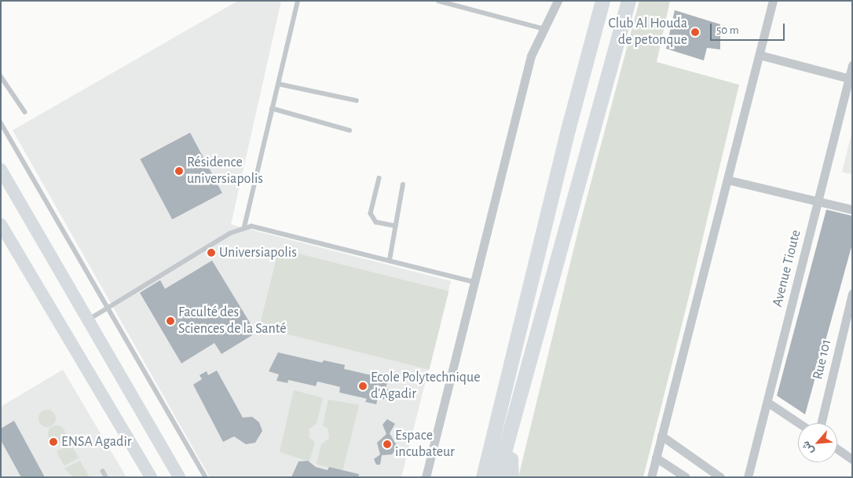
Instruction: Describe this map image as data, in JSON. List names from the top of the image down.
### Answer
{
  "streets": {
    "street": ["Avenue Tioute", "Rue 101"]
  },
  "places": [
    "Club Al Houda de petonque",
    "Résidence universiapolis",
    "Universiapolis",
    "Faculté des Sciences de la Santé",
    "Ecole Polytechnique d'Agadir",
    "ENSA Agadir",
    "Espace incubateur"
  ],
  "scale_bar": "50 m",
  "north": "bottom left"
}
